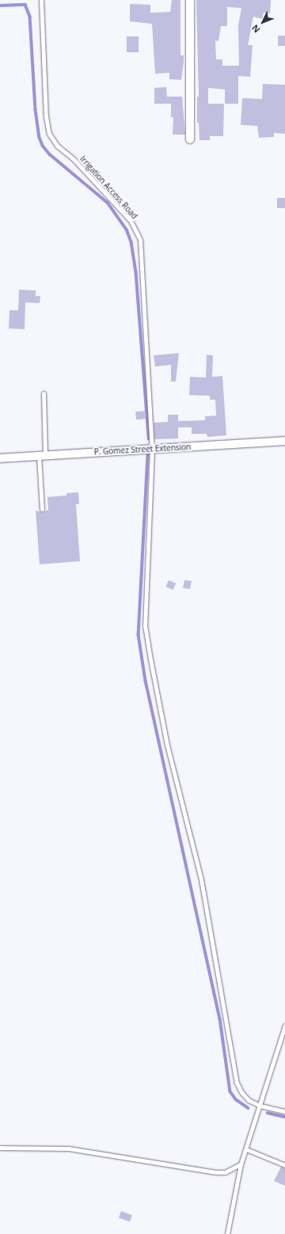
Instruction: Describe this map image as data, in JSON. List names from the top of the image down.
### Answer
{
  "streets": {
    "street": ["P. Gomez Street Extension"],
    "lane": ["Irrigation Access Road"]
  },
  "crossings": [
    ["Irrigation Access Road", "P. Gomez Street Extension"]
  ],
  "north": "bottom left"
}
